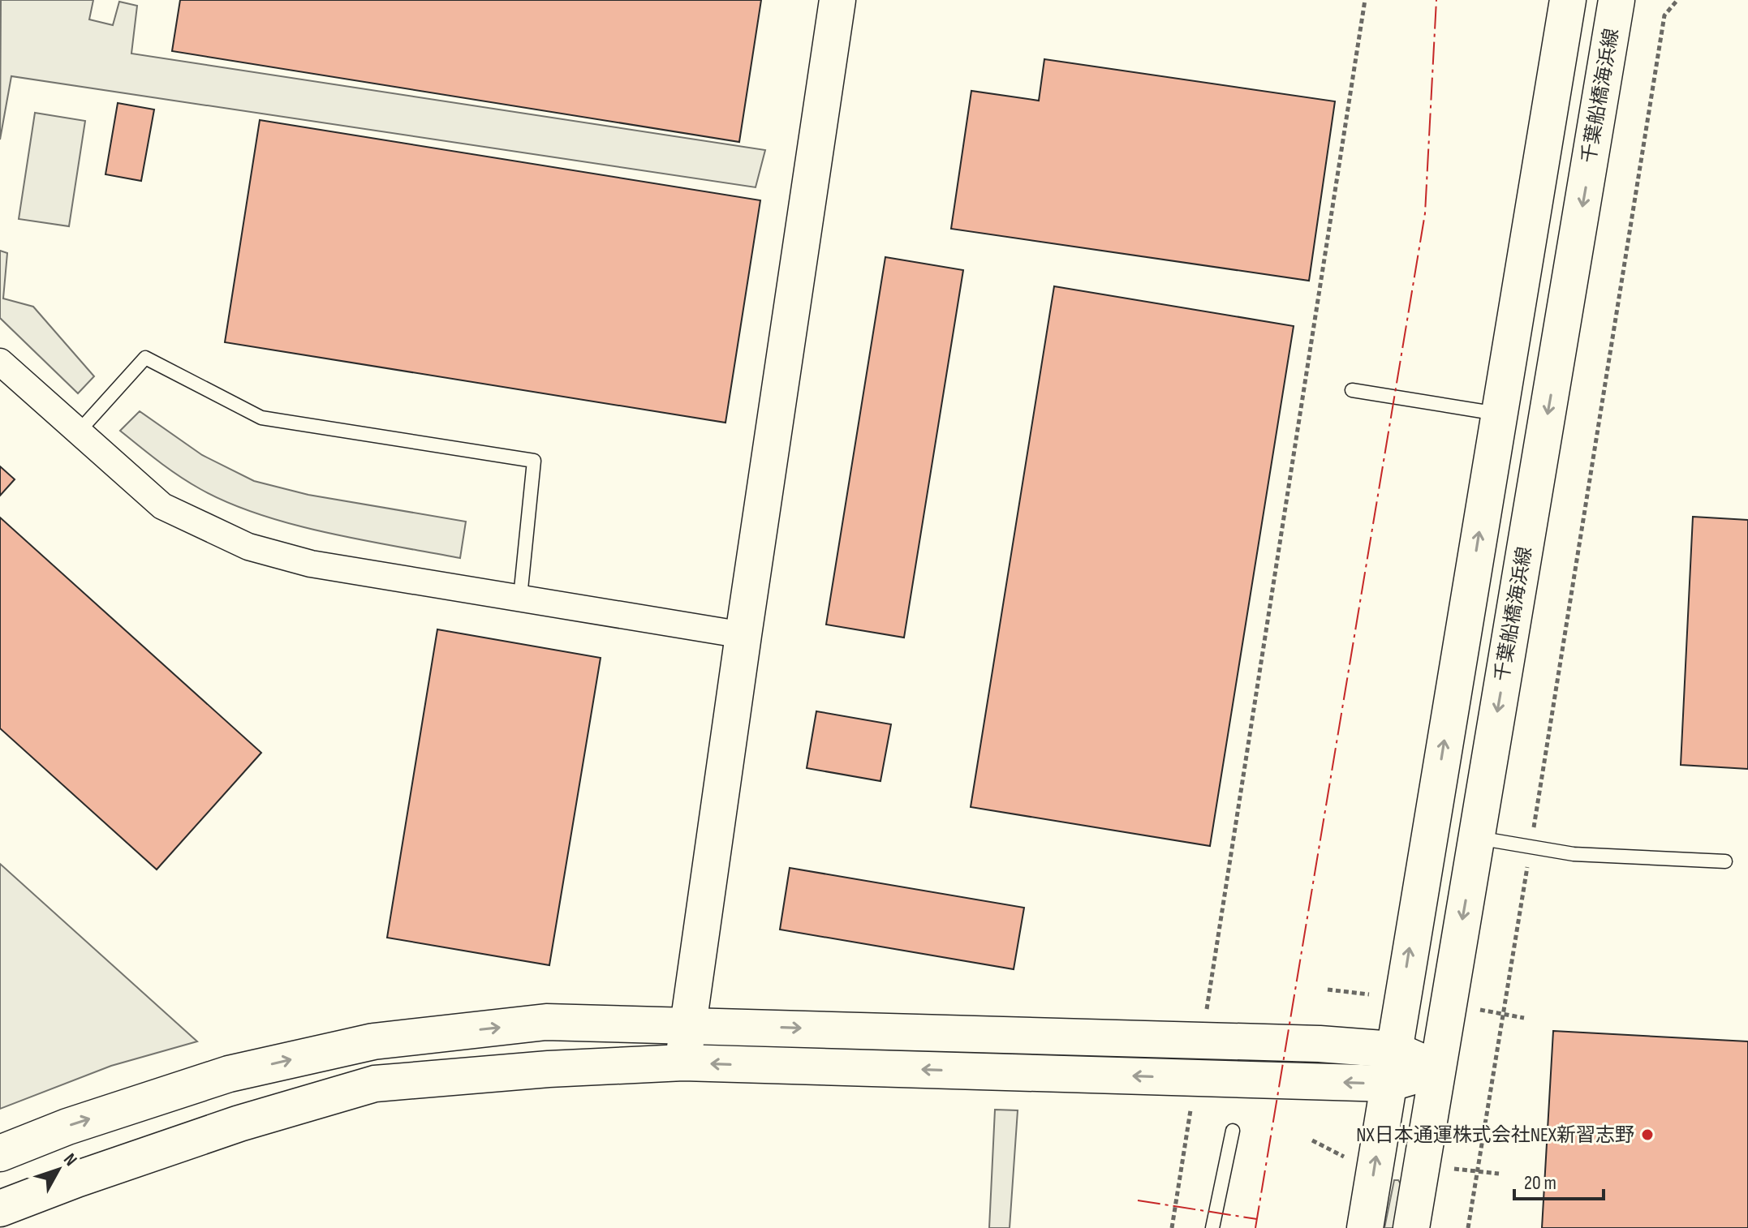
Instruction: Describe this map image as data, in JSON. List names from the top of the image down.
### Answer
{
  "streets": {
    "street": ["千葉船橋海浜線"]
  },
  "places": ["NX日本通運株式会社NEX新習志野"],
  "scale_bar": "20 m",
  "north": "top right"
}
